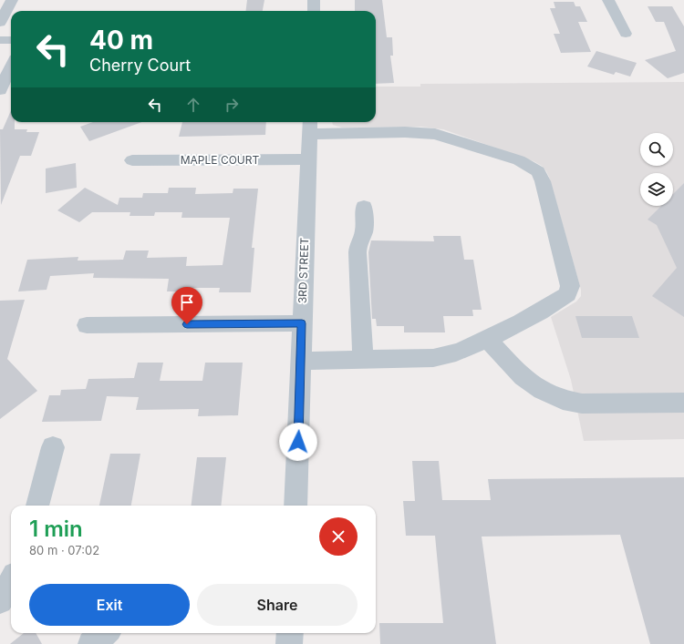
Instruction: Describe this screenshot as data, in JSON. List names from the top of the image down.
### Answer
{
  "streets": {
    "street": ["MAPLE COURT", "3RD STREET"]
  },
  "crossings": [
    ["MAPLE COURT", "3RD STREET"]
  ],
  "page": {
    "turn": ["40 m", "Cherry Court"],
    "heading": ["1 min", "80 m · 07:02"],
    "buttons": ["Exit", "Share"]
  }
}
